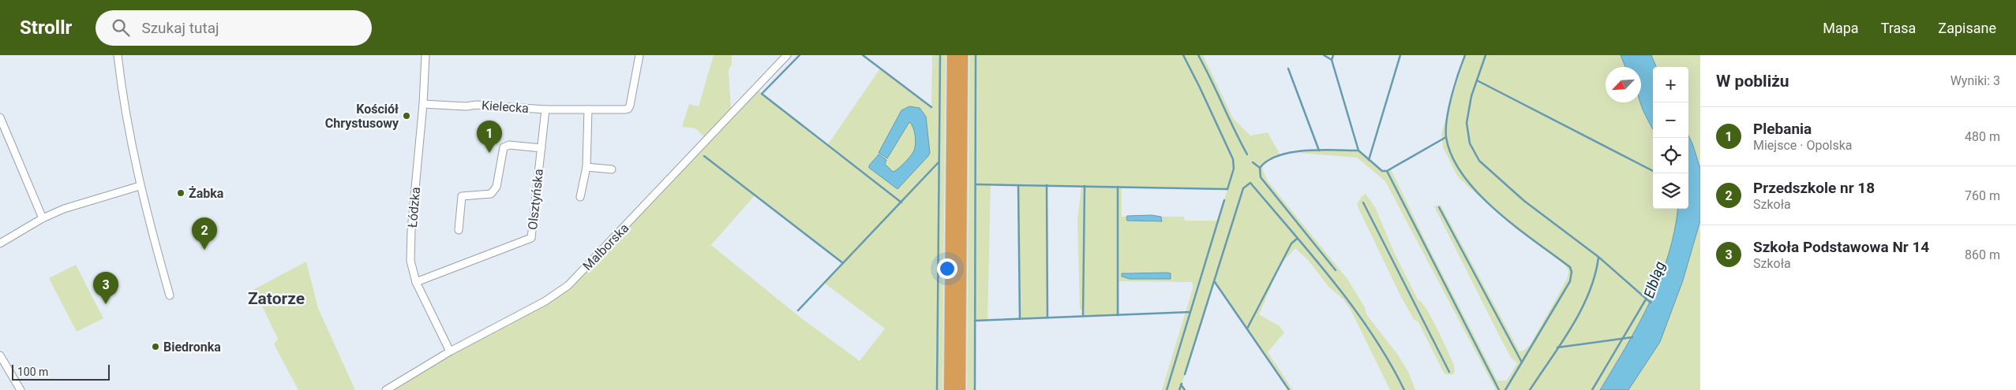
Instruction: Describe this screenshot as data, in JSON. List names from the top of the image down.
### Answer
{
  "streets": {
    "street": [
      "Kielecka",
      "Olsztyńska",
      "Łódzka",
      "Malborska"
    ]
  },
  "crossings": [
    ["Kielecka", "Olsztyńska"],
    ["Kielecka", "Łódzka"],
    ["Olsztyńska", "Łódzka"],
    ["Łódzka", "Malborska"]
  ],
  "districts": ["Zatorze"],
  "water": ["Elbląg"],
  "places": ["Kościół Chrystusowy", "Żabka", "Biedronka"],
  "scale_bar": "100 m",
  "north": "bottom left",
  "page": {
    "header": "Strollr",
    "search": "Szukaj tutaj",
    "nav": ["Mapa", "Trasa", "Zapisane"],
    "heading": ["W pobliżu", "Wyniki: 3"],
    "map_buttons": ["+", "−"],
    "list": [
      {
        "mark": "1",
        "name": "Plebania",
        "note": "Miejsce · Opolska",
        "value": "480 m"
      },
      {
        "mark": "2",
        "name": "Przedszkole nr 18",
        "note": "Szkoła",
        "value": "760 m"
      },
      {
        "mark": "3",
        "name": "Szkoła Podstawowa Nr 14",
        "note": "Szkoła",
        "value": "860 m"
      }
    ],
    "pins": ["1", "2", "3"],
    "scale": "100 m"
  }
}
